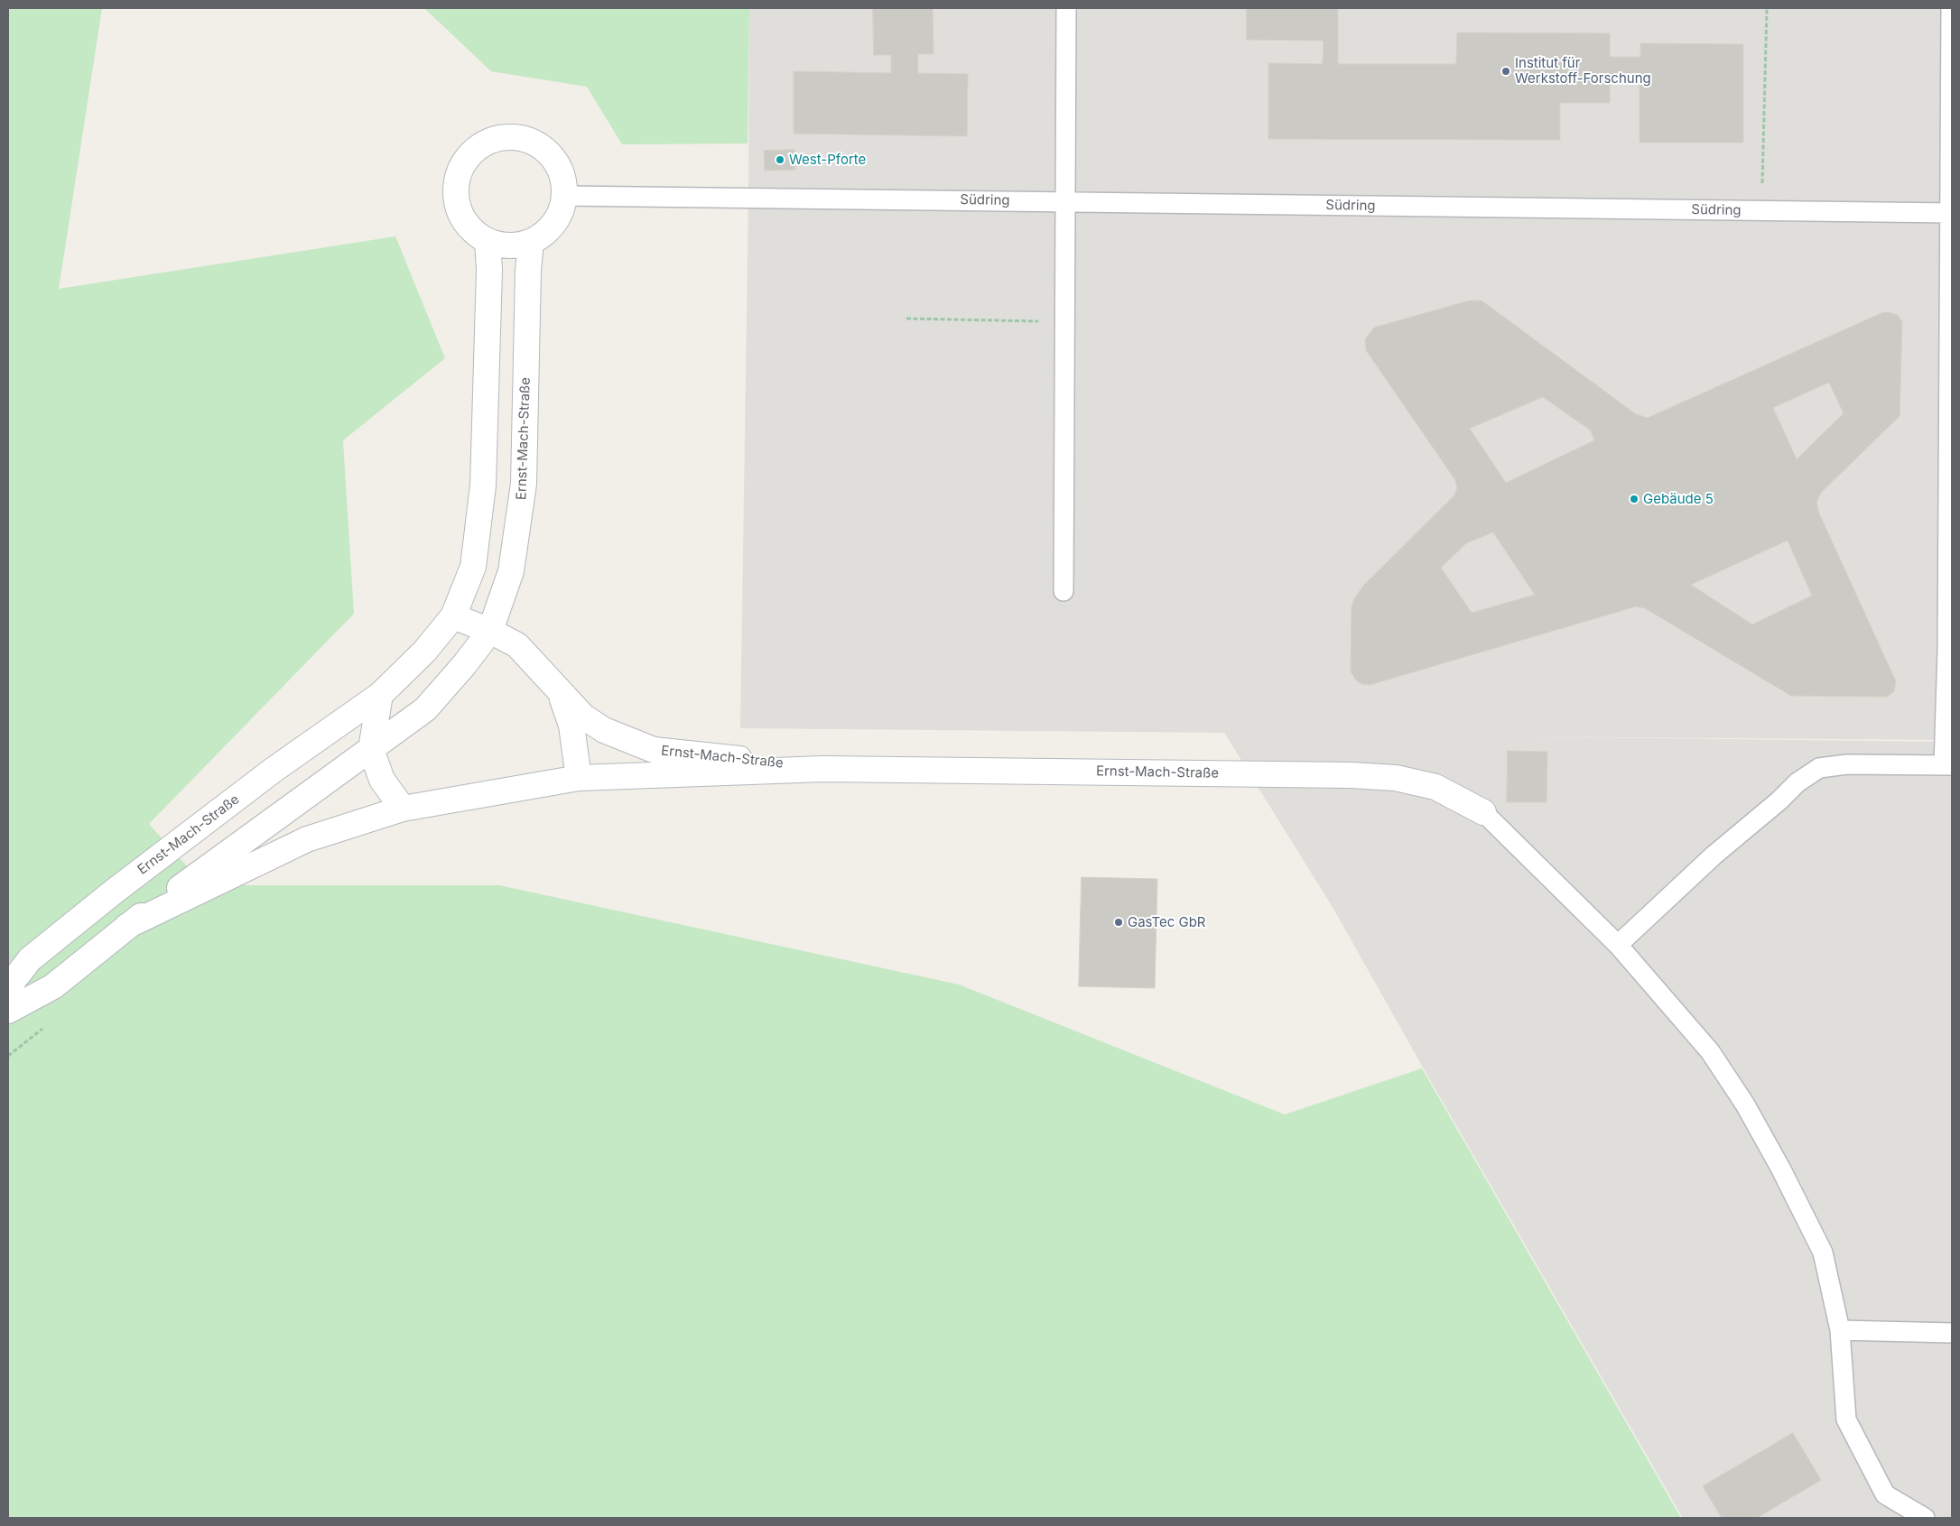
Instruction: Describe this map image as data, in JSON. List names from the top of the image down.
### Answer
{
  "streets": {
    "street": ["Ernst-Mach-Straße"],
    "lane": ["Südring"]
  },
  "crossings": [
    ["Südring", "Ernst-Mach-Straße"]
  ],
  "places": [
    "Institut für Werkstoff-Forschung",
    "West-Pforte",
    "Gebäude 5",
    "GasTec GbR"
  ]
}
